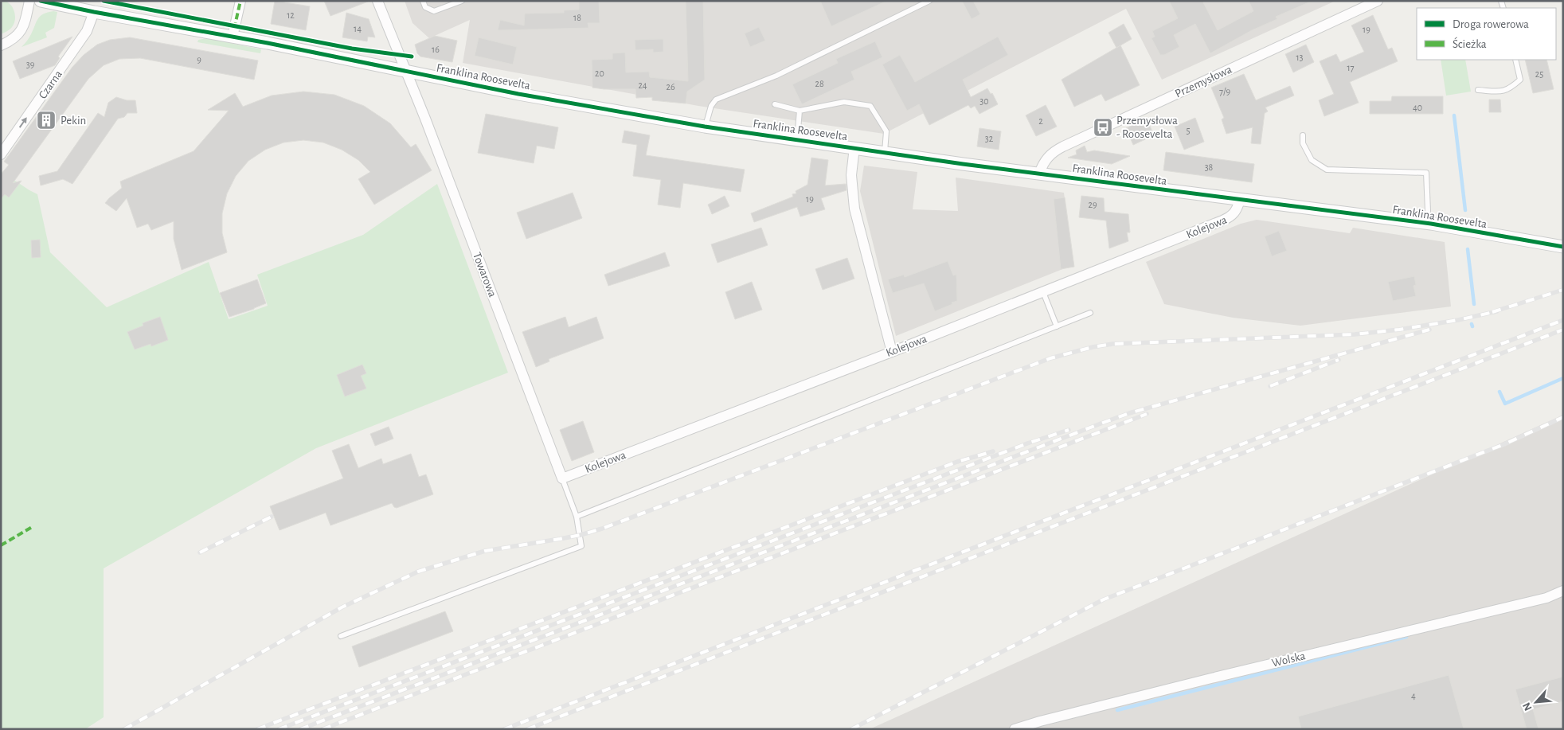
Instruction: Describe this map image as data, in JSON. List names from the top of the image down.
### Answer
{
  "streets": {
    "street": [
      "Franklina Roosevelta",
      "Przemysłowa",
      "Czarna",
      "Kolejowa",
      "Towarowa",
      "Wolska"
    ]
  },
  "crossings": [
    ["Franklina Roosevelta", "Przemysłowa"],
    ["Franklina Roosevelta", "Czarna"],
    ["Franklina Roosevelta", "Kolejowa"],
    ["Franklina Roosevelta", "Towarowa"],
    ["Kolejowa", "Towarowa"]
  ],
  "places": {
    "building": ["Pekin"],
    "bus stop": ["Przemysłowa - Roosevelta"]
  },
  "house_numbers": [
    "12",
    "18",
    "14",
    "19",
    "16",
    "13",
    "9",
    "39",
    "17",
    "20",
    "25",
    "28",
    "24",
    "26",
    "7/9",
    "30",
    "40",
    "2",
    "5",
    "32",
    "38",
    "19",
    "29",
    "4"
  ],
  "legend": ["Droga rowerowa", "Ścieżka"],
  "north": "bottom left"
}
